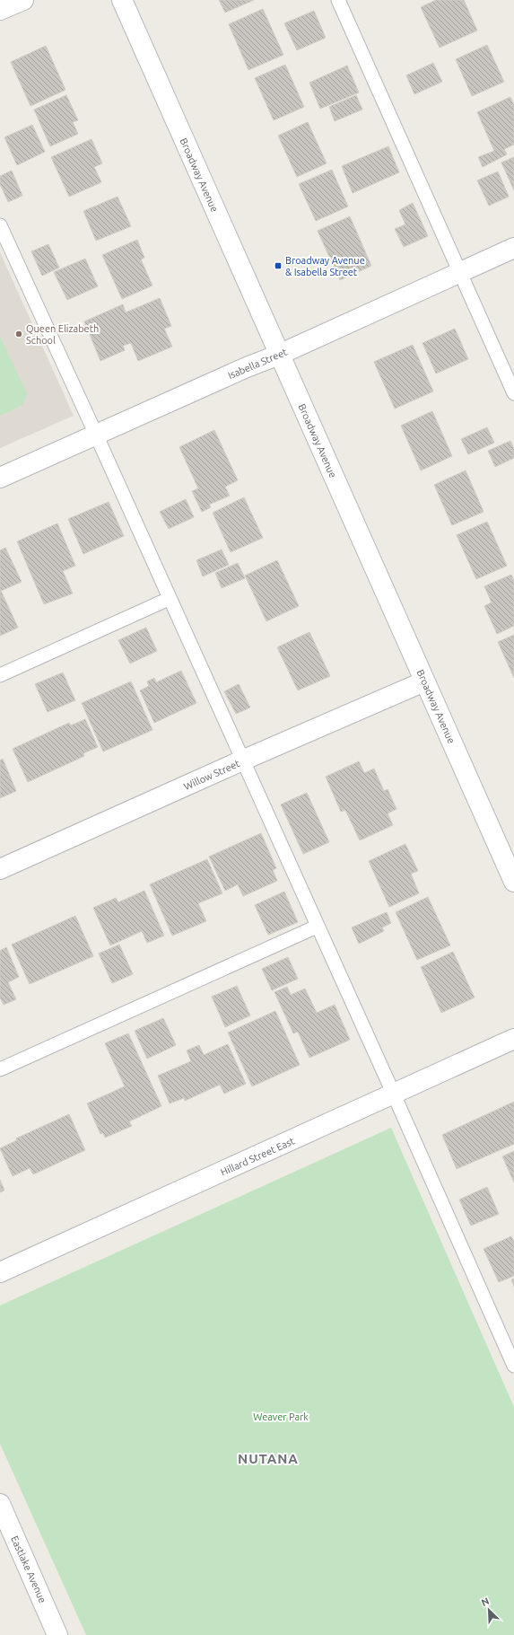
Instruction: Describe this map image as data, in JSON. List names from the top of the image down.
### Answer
{
  "streets": {
    "street": [
      "Broadway Avenue",
      "Isabella Street",
      "Willow Street",
      "Hillard Street East",
      "Eastlake Avenue"
    ]
  },
  "crossings": [
    ["Broadway Avenue", "Isabella Street"],
    ["Broadway Avenue", "Willow Street"]
  ],
  "districts": ["NUTANA"],
  "parks": ["Weaver Park"],
  "places": {
    "transit": ["Broadway Avenue & Isabella Street"],
    "other": ["Queen Elizabeth School"]
  },
  "north": "top left"
}
